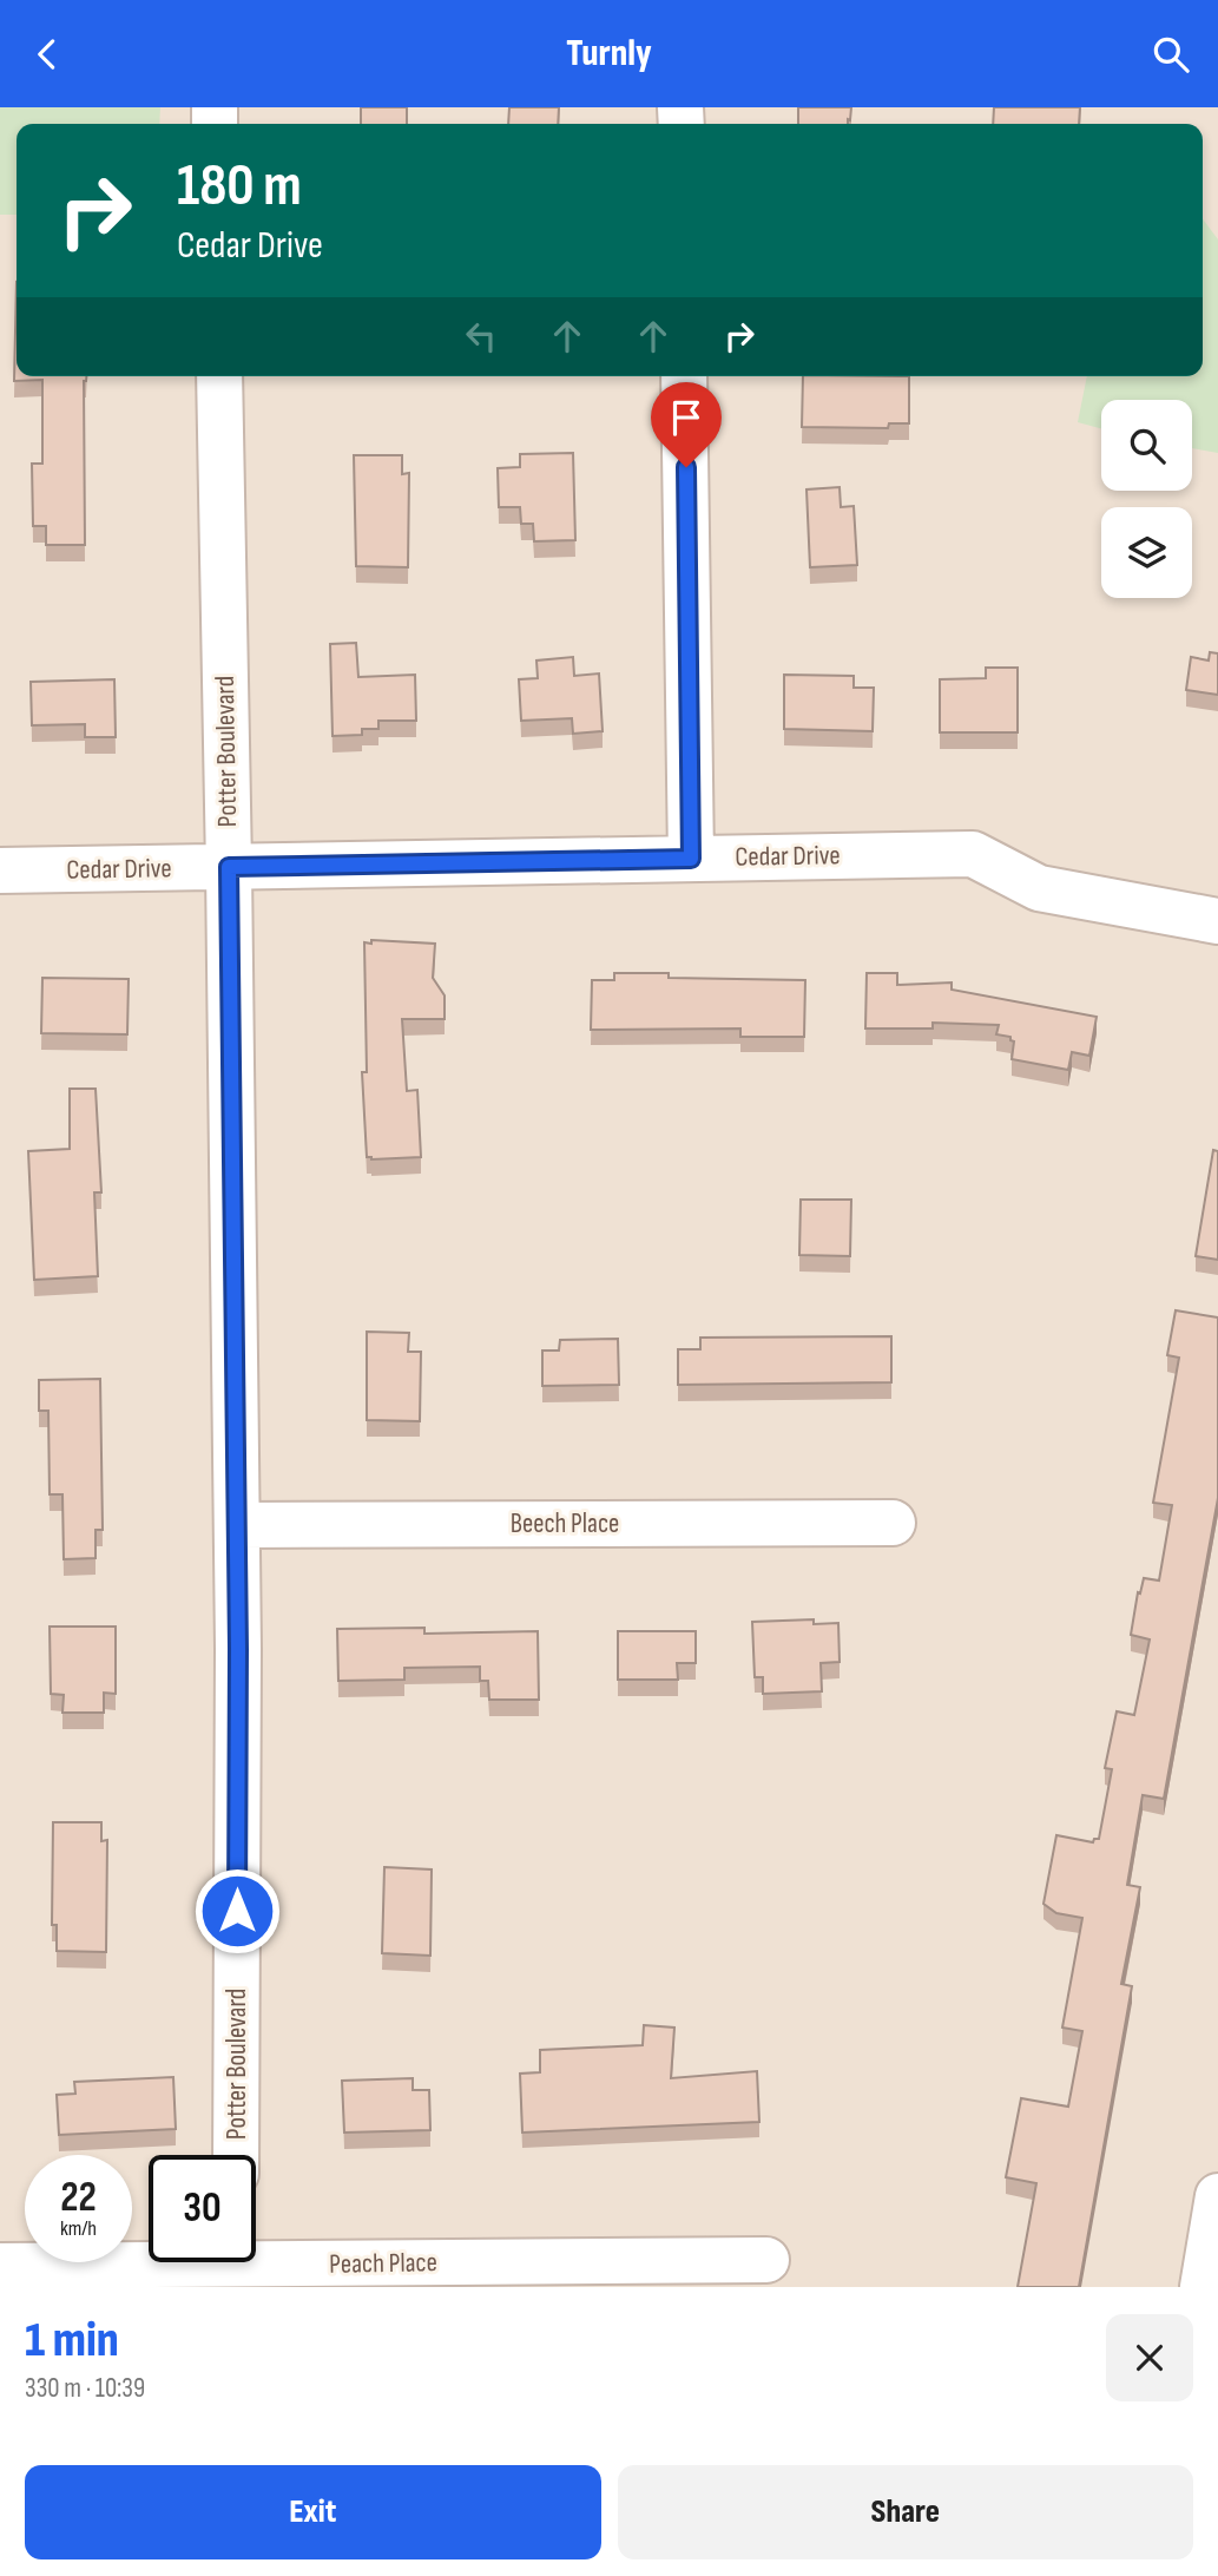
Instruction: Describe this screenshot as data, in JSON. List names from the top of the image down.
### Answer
{
  "streets": {
    "street": [
      "Potter Boulevard",
      "Cedar Drive",
      "Beech Place",
      "Peach Place"
    ]
  },
  "crossings": [
    ["Potter Boulevard", "Cedar Drive"],
    ["Potter Boulevard", "Beech Place"]
  ],
  "page": {
    "header": "Turnly",
    "turn": ["180 m", "Cedar Drive"],
    "speed": "22 km/h",
    "limit": "30",
    "heading": ["1 min", "330 m · 10:39"],
    "buttons": ["Exit", "Share"]
  }
}
